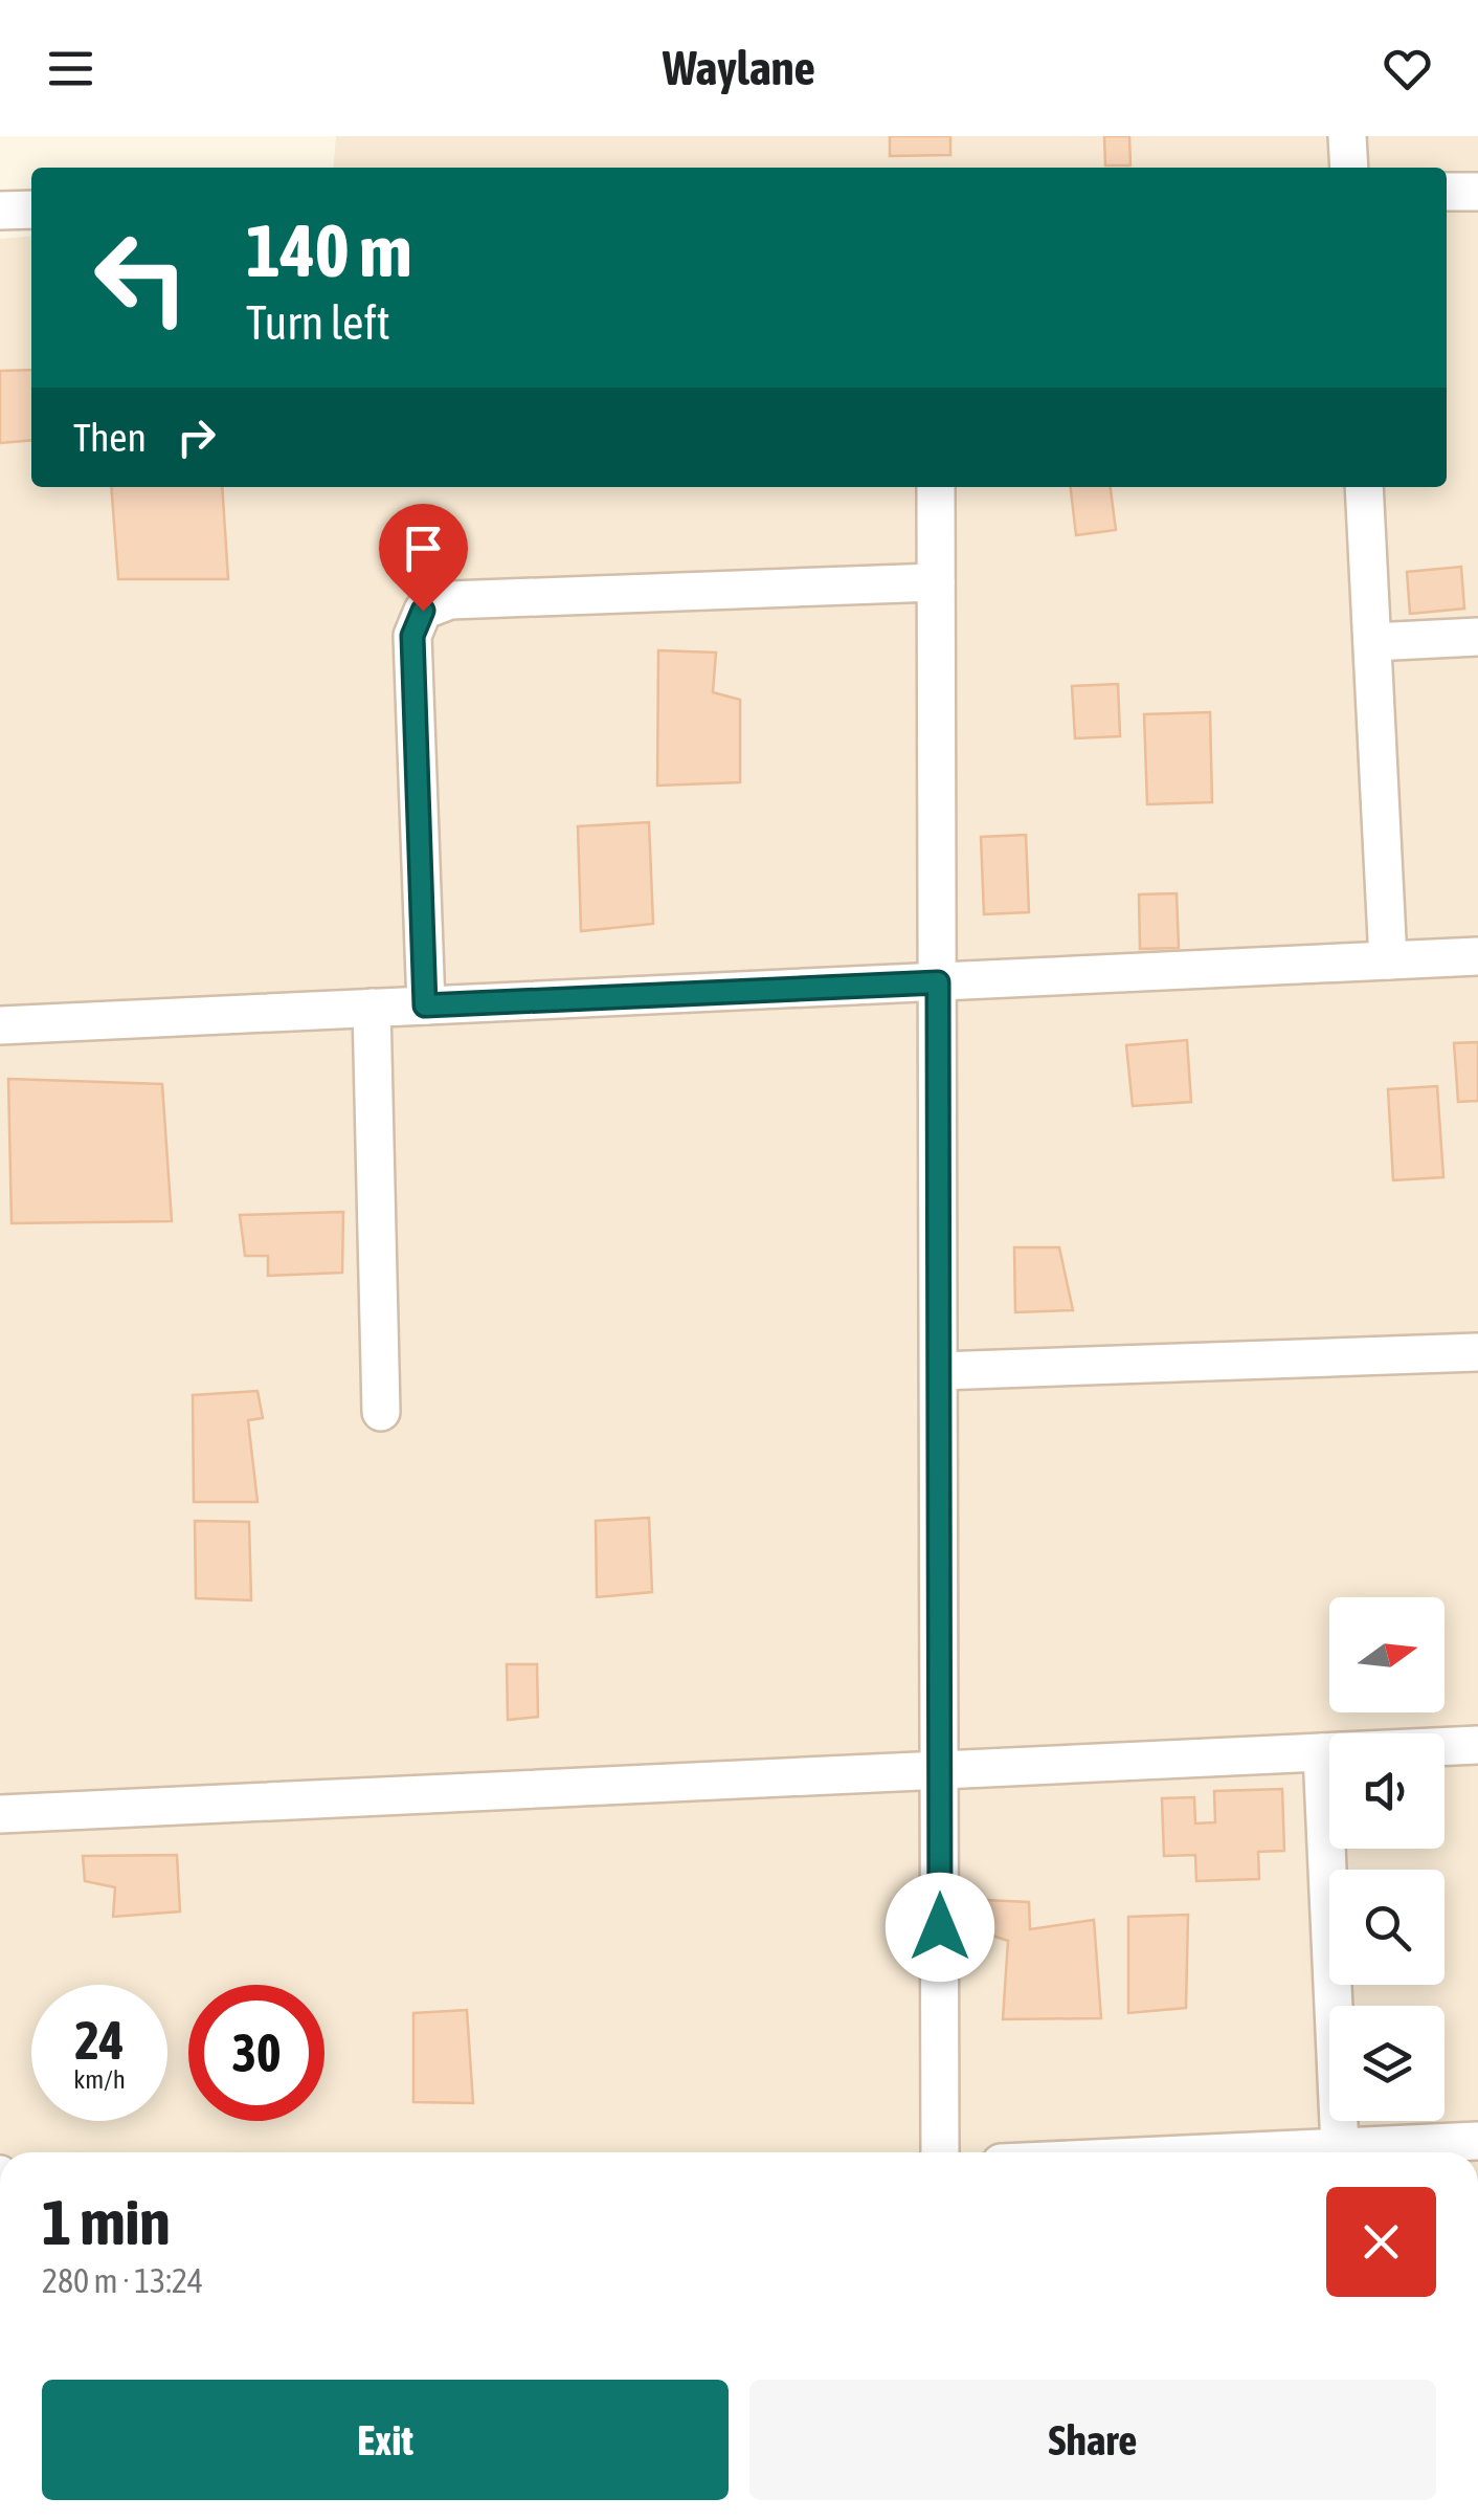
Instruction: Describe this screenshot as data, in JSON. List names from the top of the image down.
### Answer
{
  "north": "right",
  "page": {
    "header": "Waylane",
    "turn": ["140 m", "Turn left"],
    "then": "Then",
    "speed": "24 km/h",
    "limit": "30",
    "heading": ["1 min", "280 m · 13:24"],
    "buttons": ["Exit", "Share"]
  }
}
